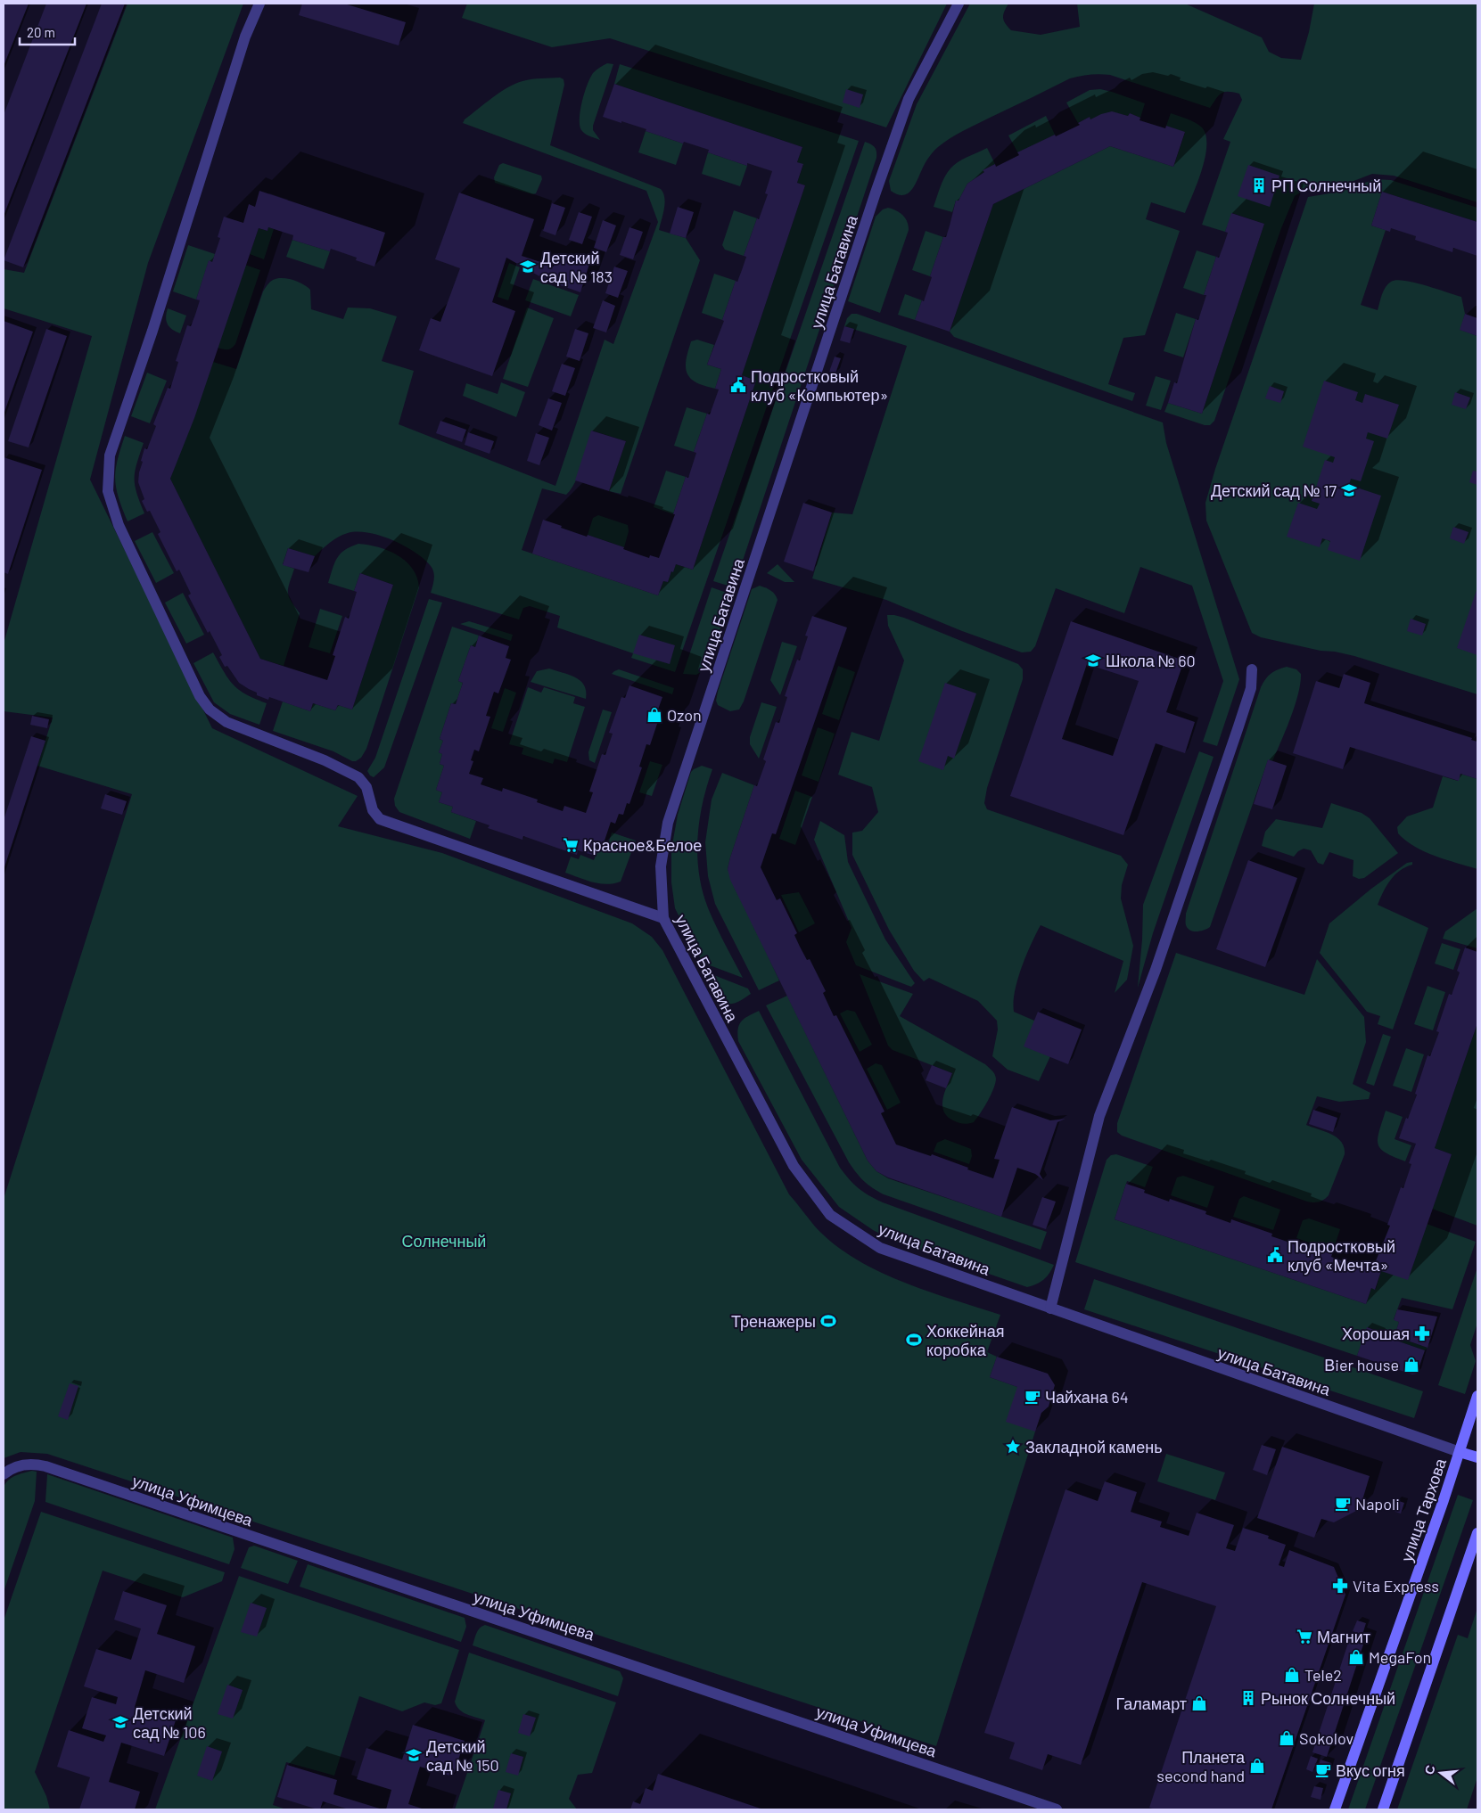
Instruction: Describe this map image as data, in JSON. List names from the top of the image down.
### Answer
{
  "streets": {
    "main road": ["улица Тархова"],
    "street": ["улица Батавина", "улица Уфимцева"]
  },
  "crossings": [
    ["улица Батавина", "улица Тархова"]
  ],
  "parks": ["Солнечный"],
  "places": {
    "building": ["РП Солнечный", "Рынок Солнечный"],
    "school or university": [
      "Детский сад № 183",
      "Детский сад № 17",
      "Школа № 60",
      "Детский сад № 106",
      "Детский сад № 150"
    ],
    "public building": ["Подростковый клуб «Компьютер»", "Подростковый клуб «Мечта»"],
    "shop": [
      "Ozon",
      "Вier house",
      "MegaFon",
      "Tele2",
      "Галамарт",
      "Sokolov",
      "Планета second hand"
    ],
    "supermarket": ["Красное&Белое", "Магнит"],
    "sports": ["Тренажеры", "Хоккейная коробка"],
    "pharmacy": ["Хорошая", "Vita Express"],
    "cafe": ["Чайхана 64", "Napoli", "Вкус огня"],
    "place": ["Закладной камень"]
  },
  "scale_bar": "20 m",
  "north": "left"
}
